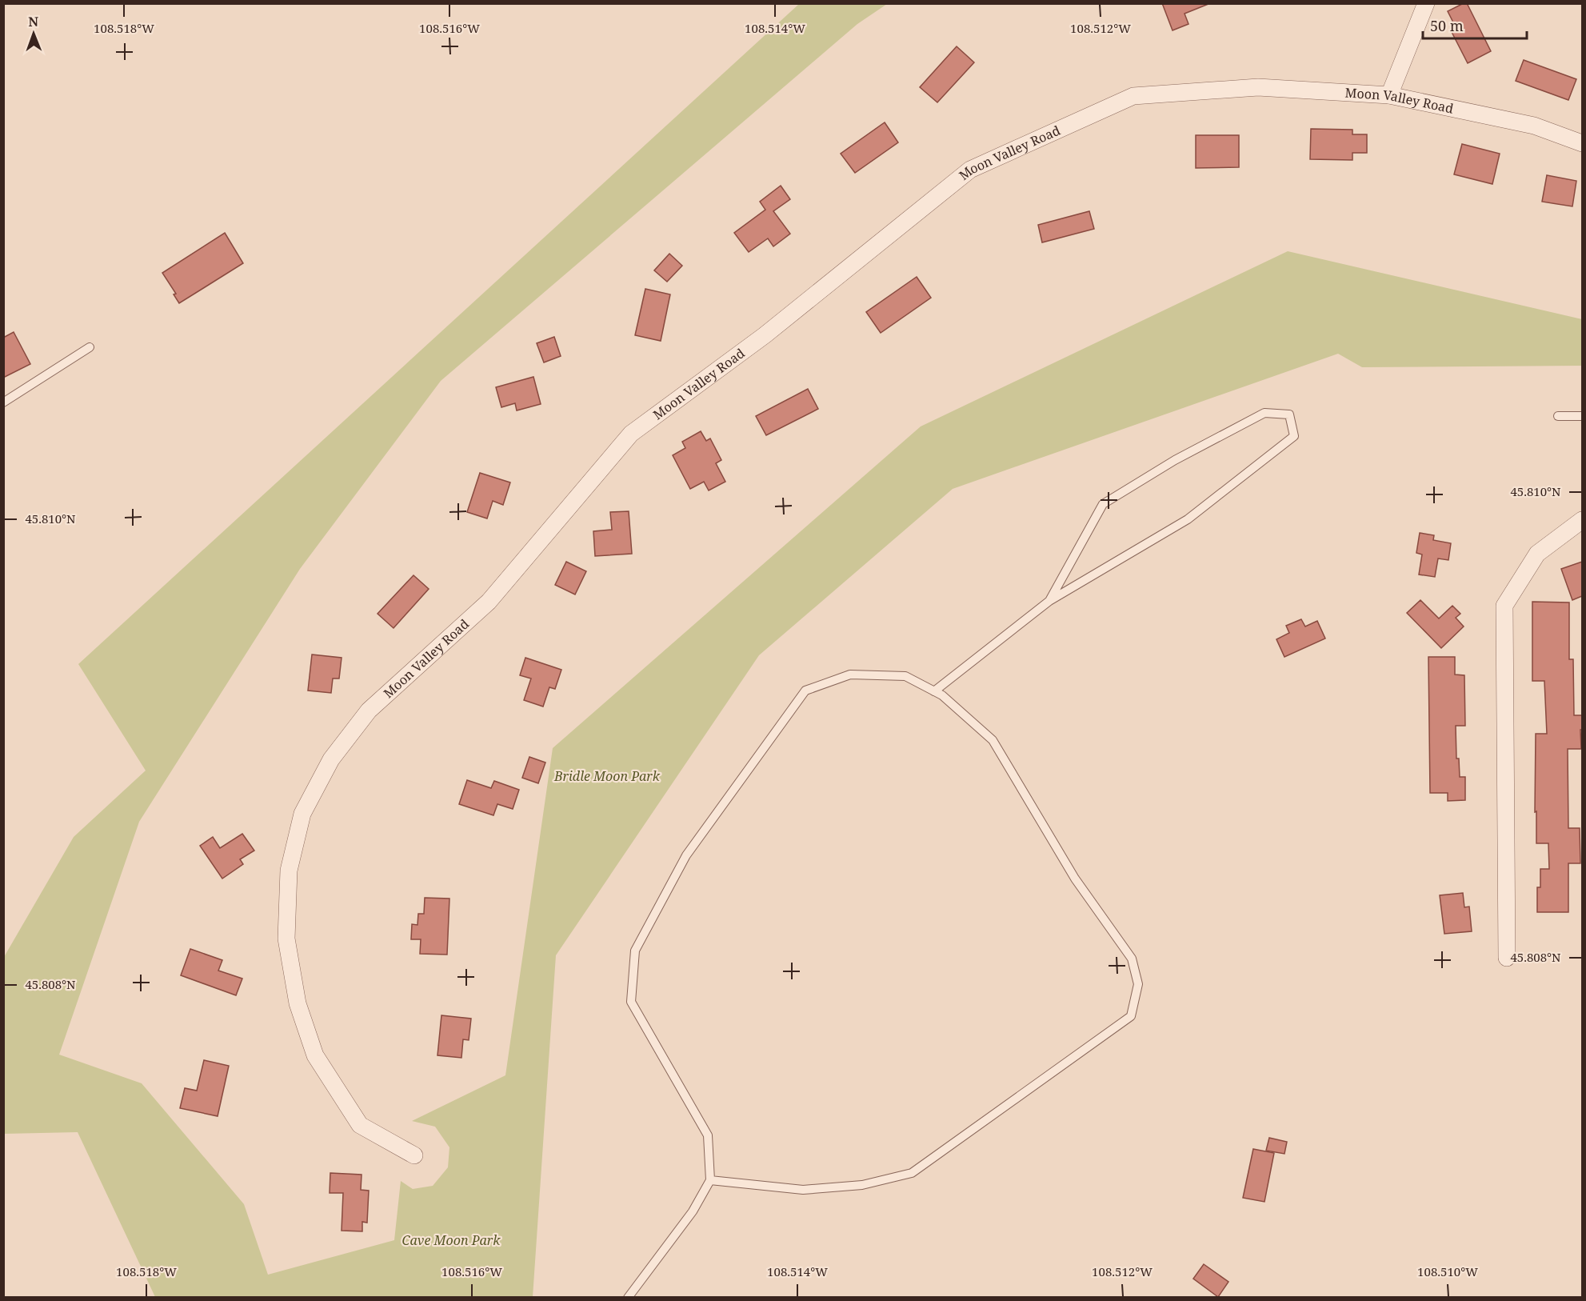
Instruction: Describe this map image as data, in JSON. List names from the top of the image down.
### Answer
{
  "streets": {
    "street": ["Moon Valley Road"]
  },
  "parks": ["Bridle Moon Park", "Cave Moon Park"],
  "scale_bar": "50 m",
  "north": "top",
  "coordinates": [
    "108.518°W",
    "108.516°W",
    "108.514°W",
    "108.512°W",
    "45.810°N",
    "45.808°N",
    "108.510°W"
  ]
}
